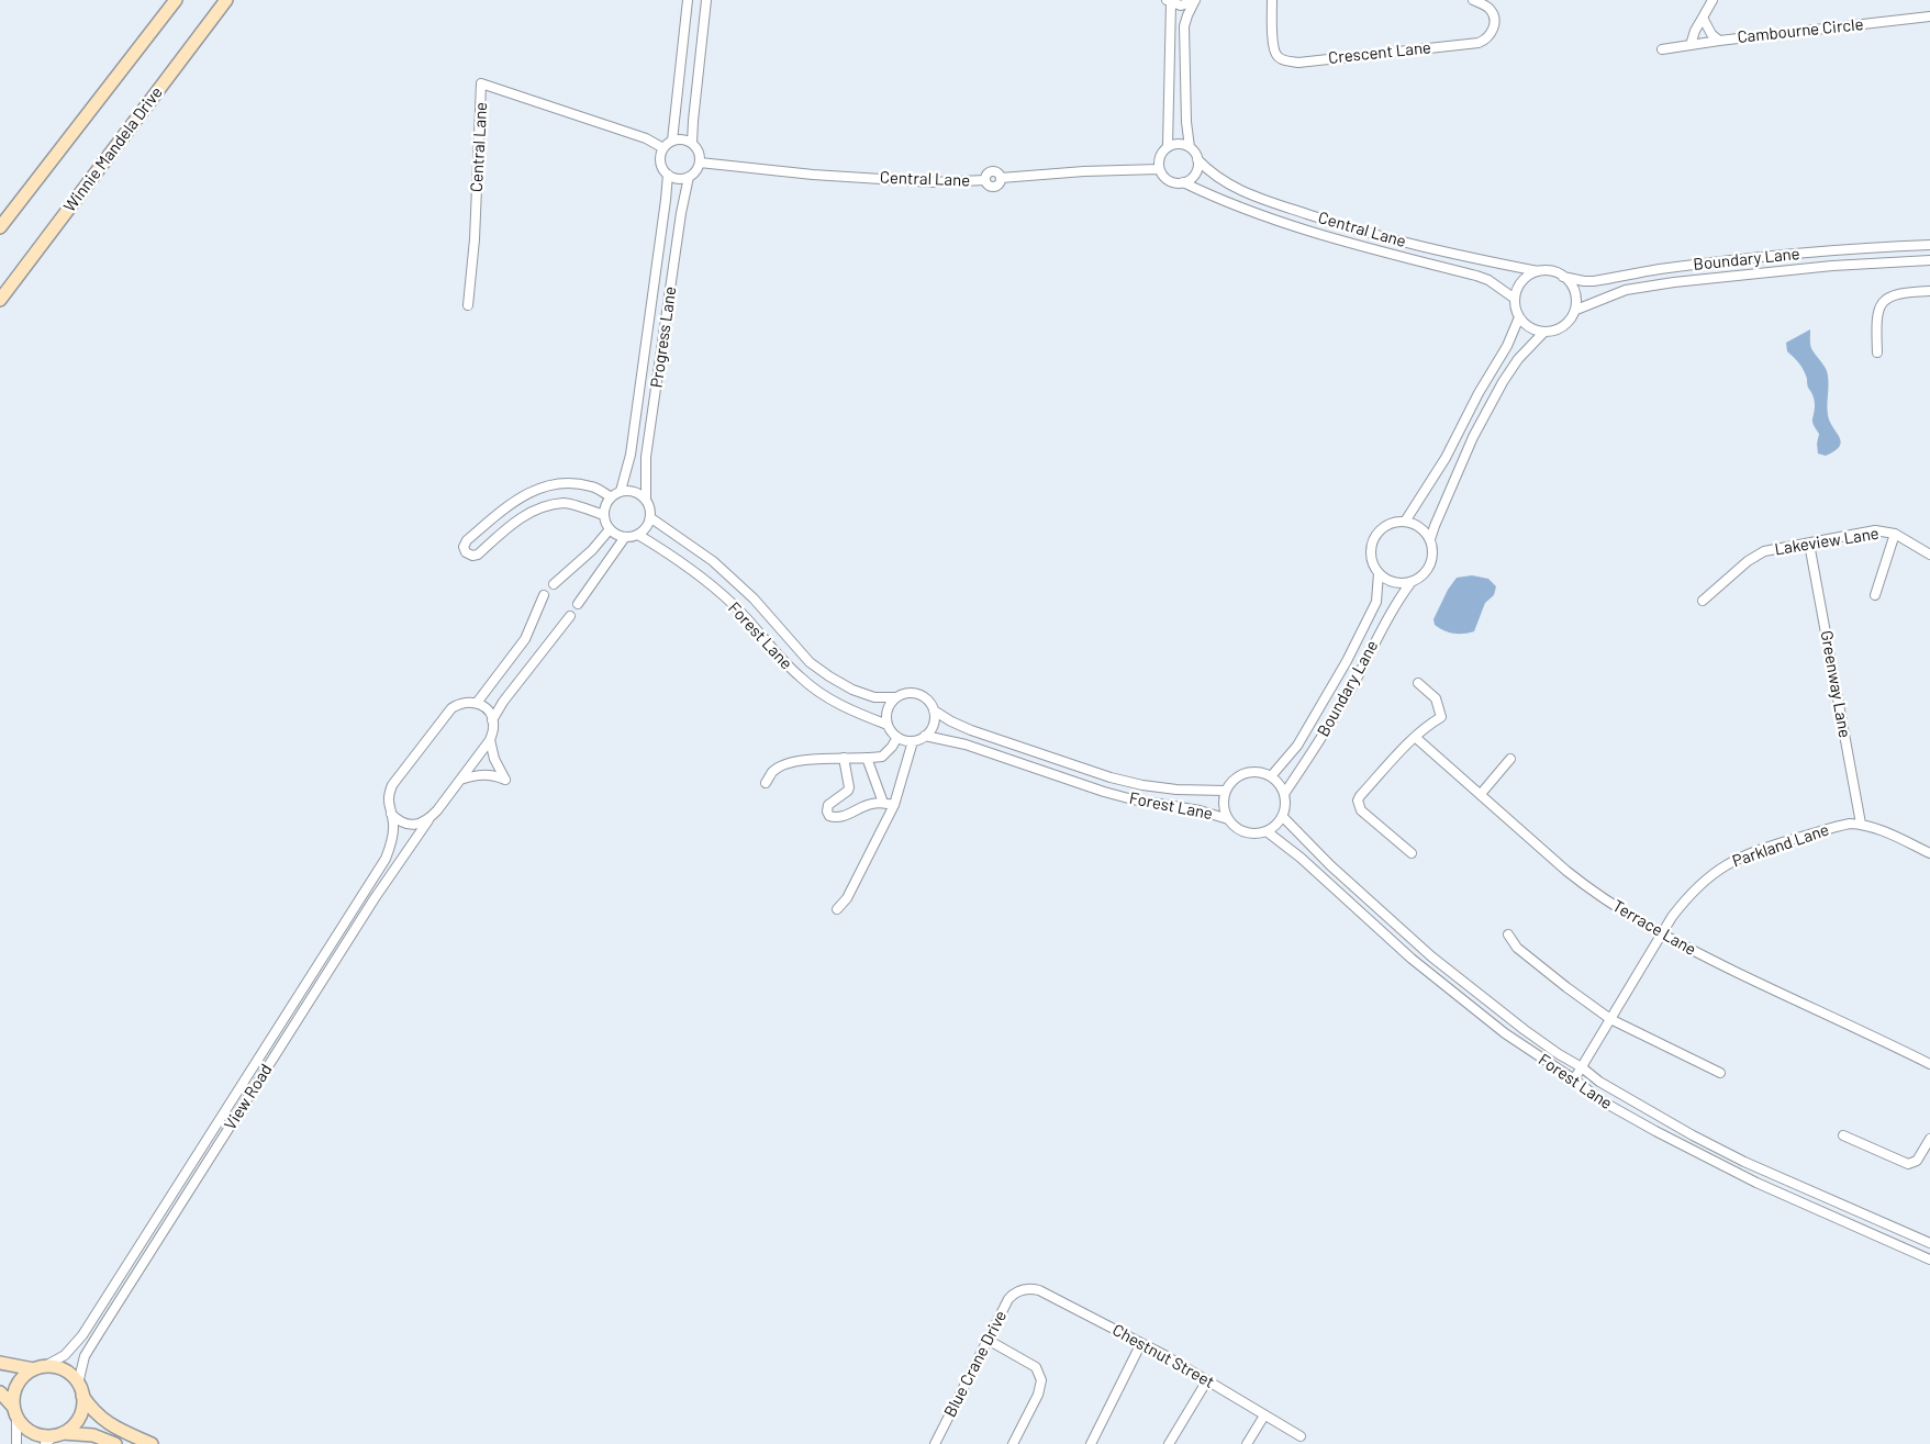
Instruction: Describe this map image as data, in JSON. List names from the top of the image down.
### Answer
{
  "streets": {
    "main road": ["Winnie Mandela Drive"],
    "street": [
      "Cambourne Circle",
      "Crescent Lane",
      "Central Lane",
      "Boundary Lane",
      "Progress Lane",
      "Lakeview Lane",
      "Forest Lane",
      "Greenway Lane",
      "Parkland Lane",
      "Terrace Lane",
      "View Road",
      "Chestnut Street",
      "Blue Crane Drive"
    ]
  },
  "crossings": [
    ["Central Lane", "Boundary Lane"],
    ["Central Lane", "Progress Lane"],
    ["Boundary Lane", "Forest Lane"],
    ["Progress Lane", "Forest Lane"],
    ["Lakeview Lane", "Greenway Lane"],
    ["Forest Lane", "Parkland Lane"],
    ["Greenway Lane", "Parkland Lane"],
    ["Parkland Lane", "Terrace Lane"],
    ["Chestnut Street", "Blue Crane Drive"]
  ]
}
